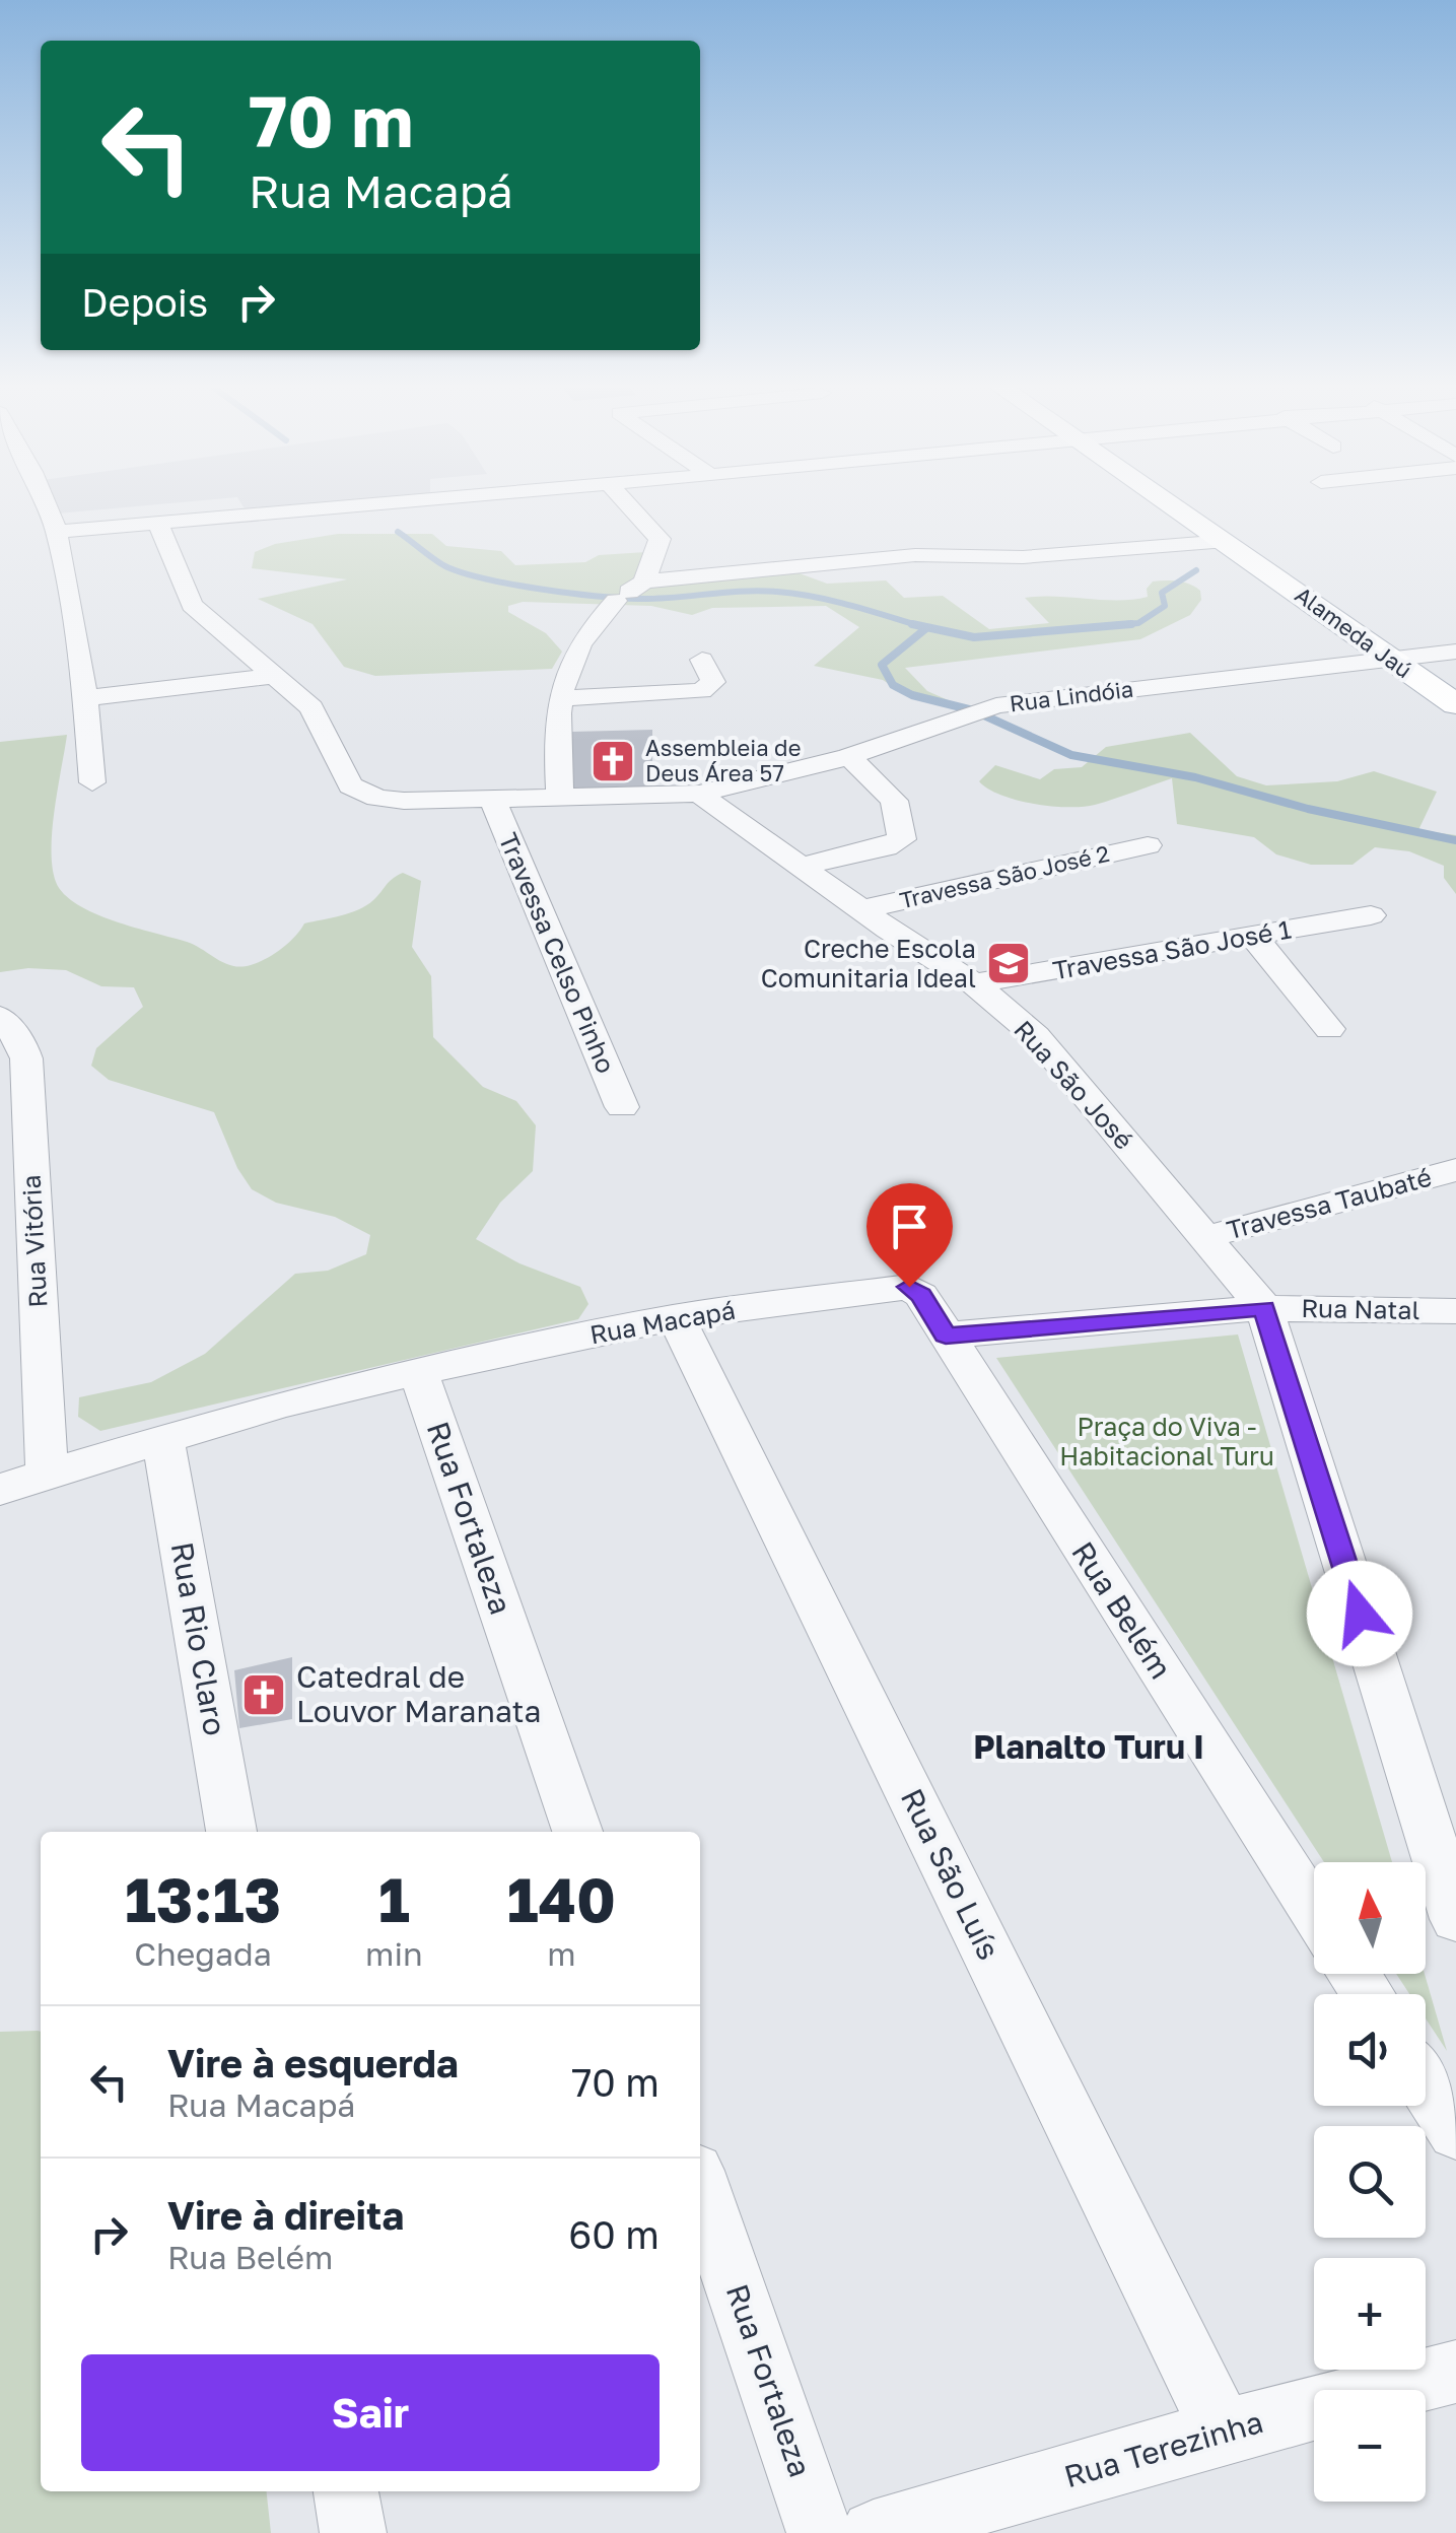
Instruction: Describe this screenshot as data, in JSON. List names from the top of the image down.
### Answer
{
  "streets": {
    "main road": ["Alameda Jaú"],
    "street": [
      "Rua Lindóia",
      "Travessa São José 2",
      "Travessa São José 1",
      "Travessa Celso Pinho",
      "Rua São José",
      "Travessa Taubaté",
      "Rua Vitória",
      "Rua Natal",
      "Rua Macapá",
      "Rua Fortaleza",
      "Rua Belém",
      "Rua Rio Claro",
      "Rua São Luís",
      "Rua Terezinha"
    ]
  },
  "crossings": [
    ["Alameda Jaú", "Rua Lindóia"],
    ["Rua Lindóia", "Travessa Celso Pinho"],
    ["Rua Lindóia", "Rua São José"],
    ["Travessa São José 2", "Rua São José"],
    ["Travessa São José 1", "Rua São José"],
    ["Rua São José", "Travessa Taubaté"],
    ["Rua São José", "Rua Natal"],
    ["Rua Macapá", "Rua Fortaleza"],
    ["Rua Macapá", "Rua Belém"],
    ["Rua Macapá", "Rua São Luís"],
    ["Rua São Luís", "Rua Terezinha"]
  ],
  "districts": ["Planalto Turu I"],
  "parks": ["Praça do Viva - Habitacional Turu"],
  "places": {
    "church": ["Assembleia de Deus Área 57", "Catedral de Louvor Maranata"],
    "school or university": ["Creche Escola Comunitaria Ideal"]
  },
  "north": "top",
  "page": {
    "turn": ["70 m", "Rua Macapá"],
    "then": "Depois",
    "eta": [
      "13:13",
      "Chegada",
      "1",
      "min",
      "140",
      "m"
    ],
    "map_buttons": ["+", "−"],
    "list": [
      {
        "name": "Vire à esquerda",
        "note": "Rua Macapá",
        "value": "70 m"
      },
      {
        "name": "Vire à direita",
        "note": "Rua Belém",
        "value": "60 m"
      }
    ],
    "buttons": "Sair"
  }
}
